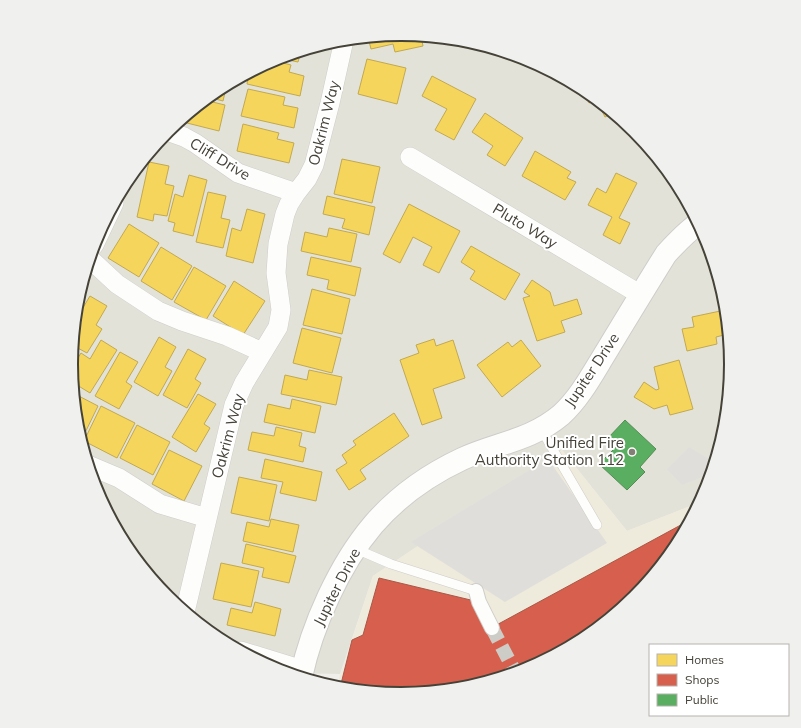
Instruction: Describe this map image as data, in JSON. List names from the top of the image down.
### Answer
{
  "streets": {
    "street": [
      "Oakrim Way",
      "Cliff Drive",
      "Pluto Way",
      "Jupiter Drive"
    ]
  },
  "crossings": [
    ["Oakrim Way", "Cliff Drive"],
    ["Pluto Way", "Jupiter Drive"]
  ],
  "places": ["Unified Fire Authority Station 112"],
  "legend": ["Homes", "Shops", "Public"]
}
